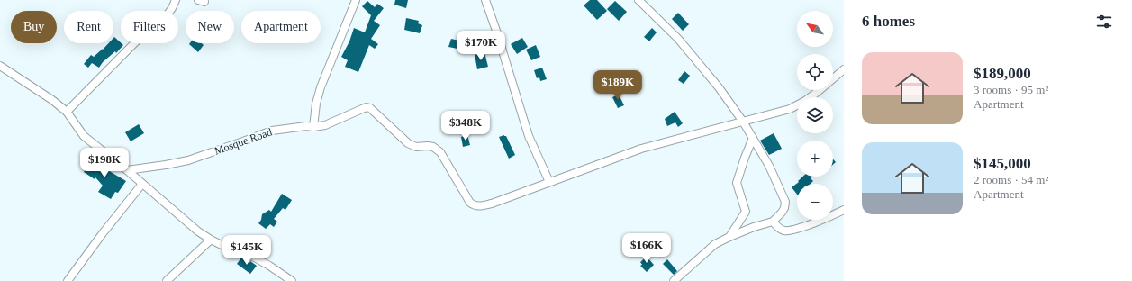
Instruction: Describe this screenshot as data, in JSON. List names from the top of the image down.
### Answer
{
  "streets": {
    "street": ["Mosque Road"]
  },
  "north": "top left",
  "page": {
    "heading": "6 homes",
    "map_buttons": ["+", "−"],
    "chip": [
      "Buy",
      "Rent",
      "Filters",
      "New",
      "Apartment"
    ],
    "price": [
      "$170K",
      "$189K",
      "$348K",
      "$198K",
      "$166K",
      "$145K"
    ],
    "list": [
      {
        "name": "$189,000",
        "note": "3 rooms · 95 m² · Apartment"
      },
      {
        "name": "$145,000",
        "note": "2 rooms · 54 m² · Apartment"
      }
    ]
  }
}
